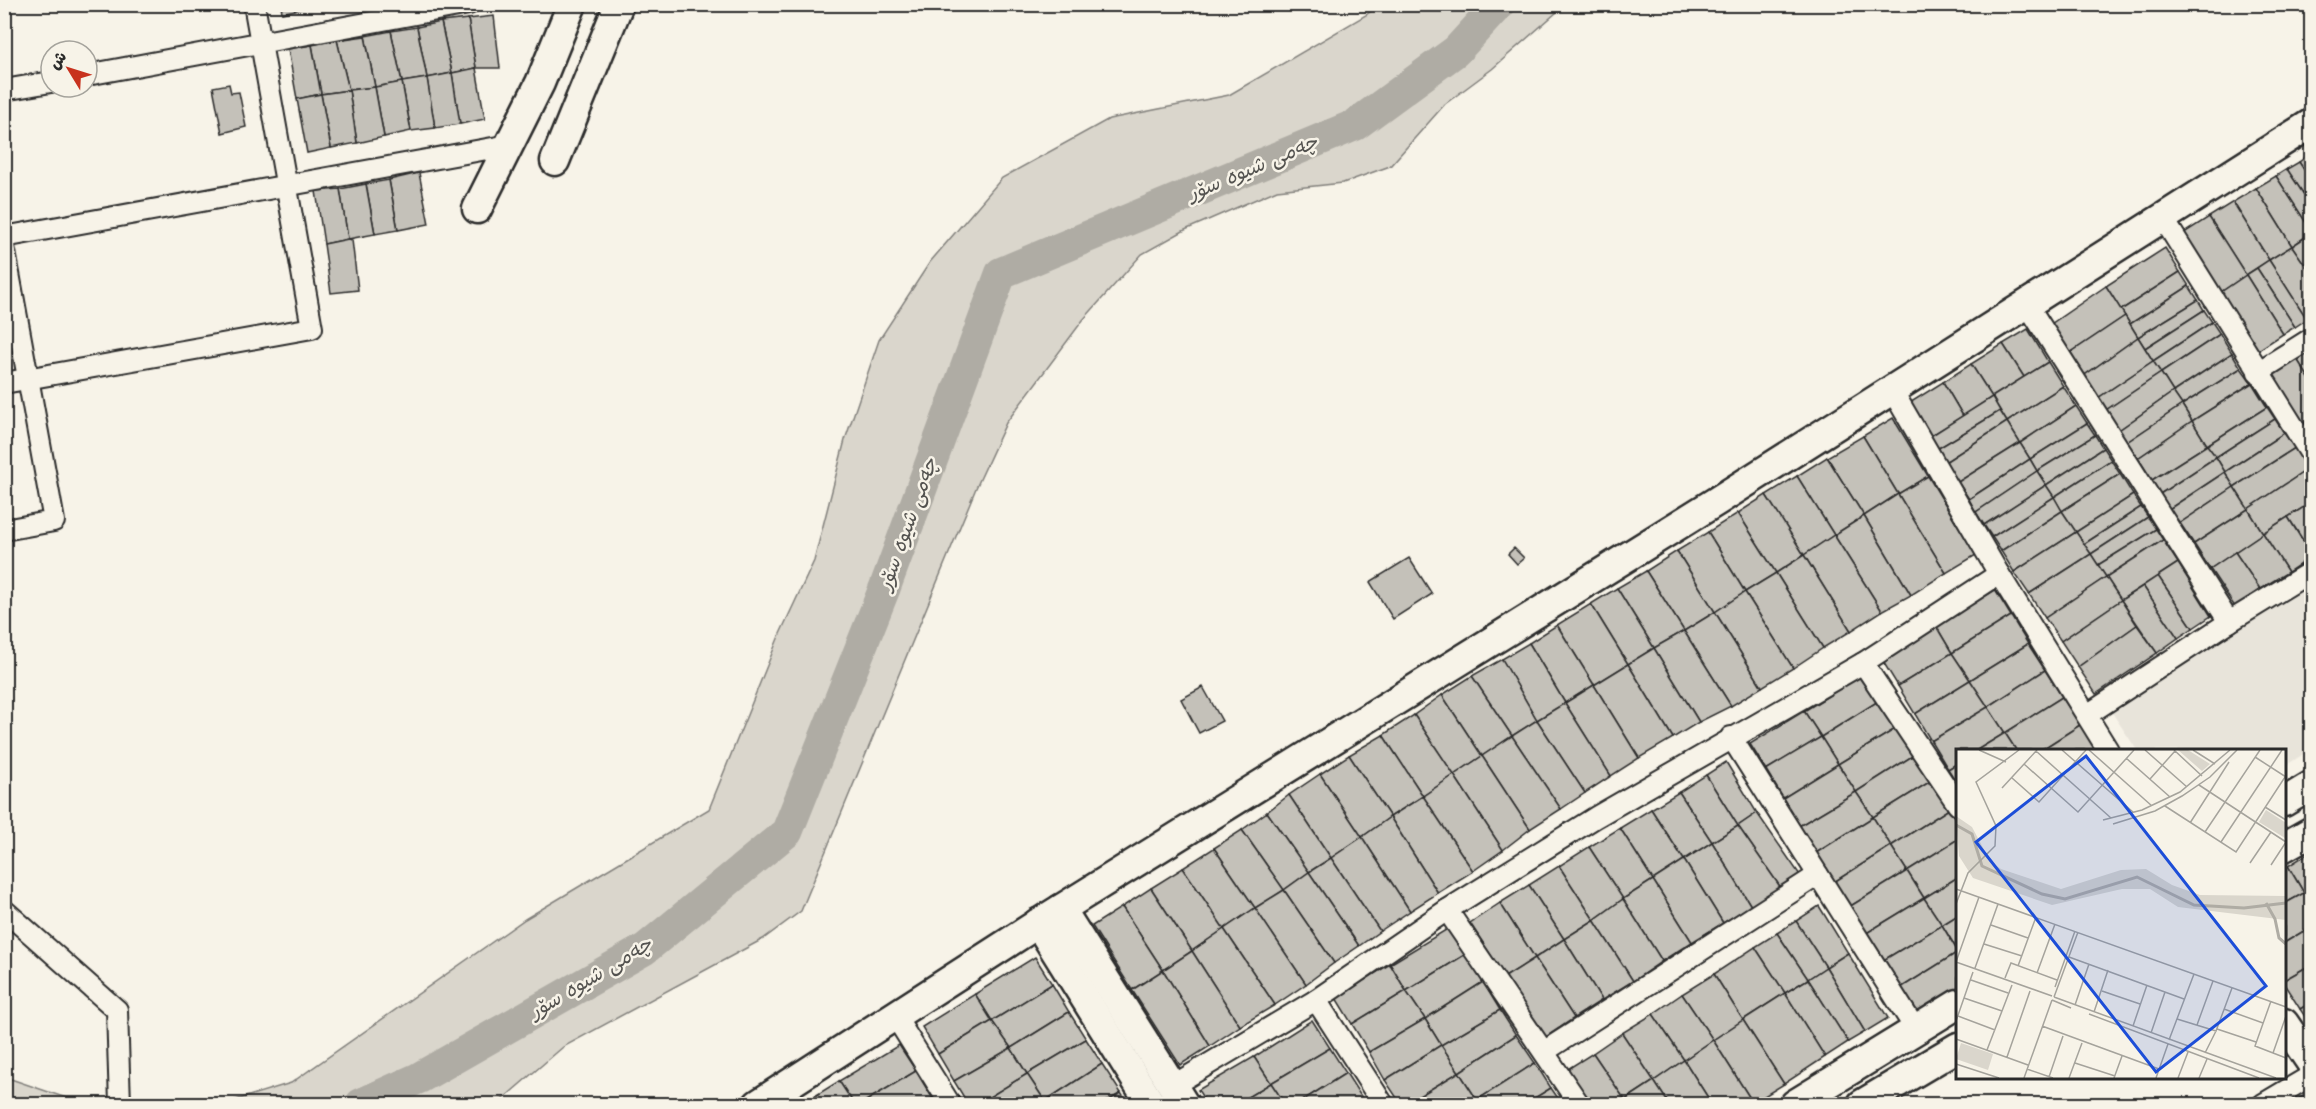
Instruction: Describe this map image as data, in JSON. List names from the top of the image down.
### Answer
{
  "water": ["چەمی شیوە سۆر"],
  "north": "top left"
}
